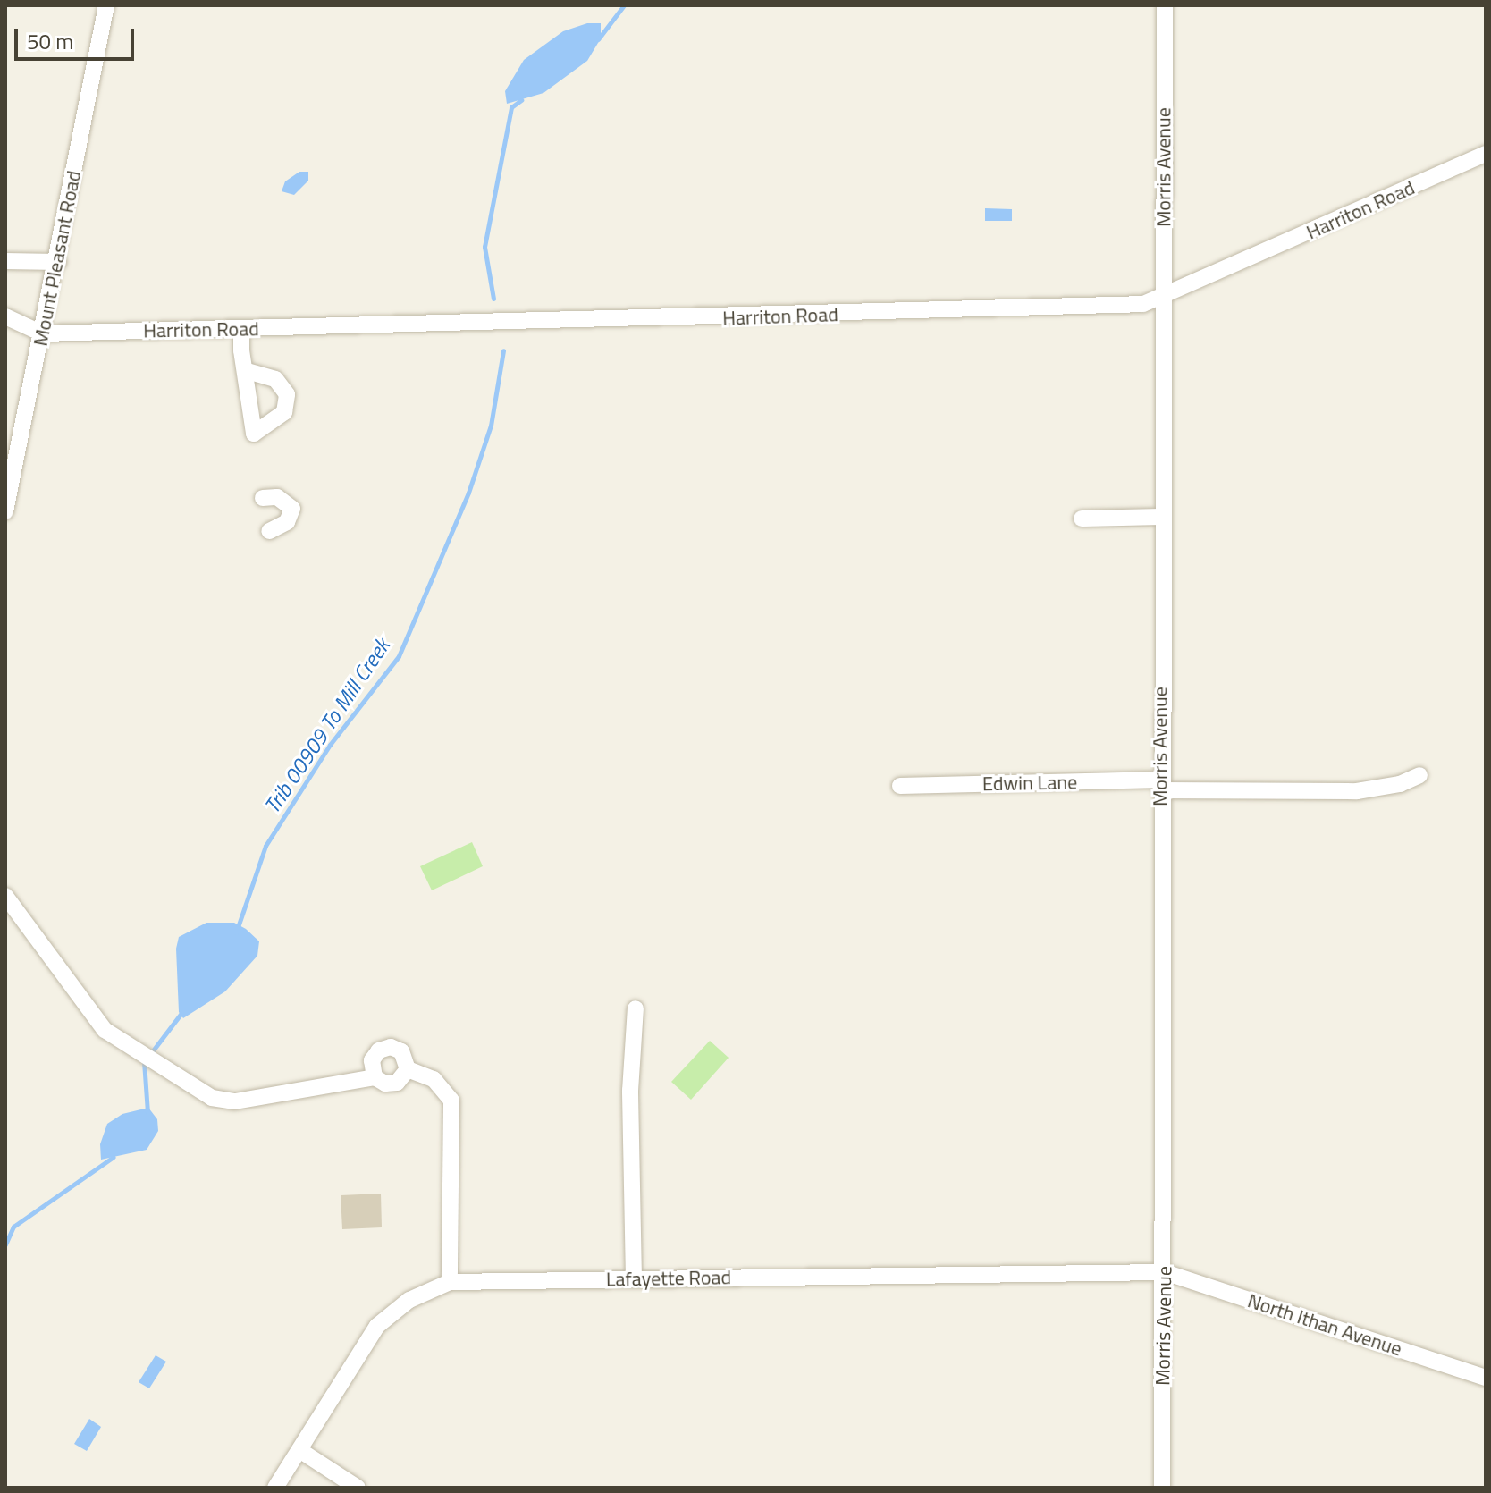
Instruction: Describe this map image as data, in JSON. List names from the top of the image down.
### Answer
{
  "streets": {
    "street": [
      "Morris Avenue",
      "Harriton Road",
      "Mount Pleasant Road",
      "Edwin Lane",
      "Lafayette Road",
      "North Ithan Avenue"
    ]
  },
  "crossings": [
    ["Morris Avenue", "Harriton Road"],
    ["Morris Avenue", "Edwin Lane"],
    ["Morris Avenue", "Lafayette Road"],
    ["Morris Avenue", "North Ithan Avenue"],
    ["Harriton Road", "Mount Pleasant Road"],
    ["Lafayette Road", "North Ithan Avenue"]
  ],
  "water": ["Trib 00909 To Mill Creek"],
  "scale_bar": "50 m"
}
